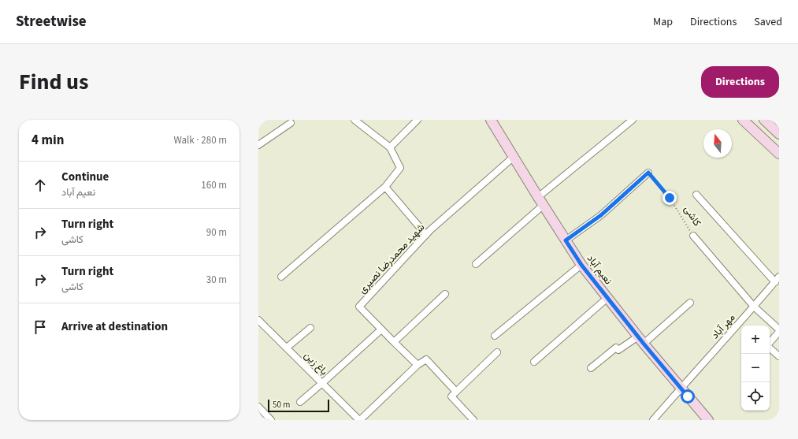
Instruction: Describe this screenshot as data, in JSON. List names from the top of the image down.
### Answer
{
  "streets": {
    "street": [
      "کاشی",
      "شهید محمدرضا نصیری",
      "نعیم آباد",
      "مهر آباد",
      "باغ زین"
    ]
  },
  "crossings": [
    ["کاشی", "مهر آباد"],
    ["شهید محمدرضا نصیری", "نعیم آباد"],
    ["نعیم آباد", "مهر آباد"]
  ],
  "scale_bar": "50 m",
  "north": "top",
  "page": {
    "header": "Streetwise",
    "nav": ["Map", "Directions", "Saved"],
    "title": "Find us",
    "buttons": "Directions",
    "heading": ["4 min", "Walk · 280 m"],
    "list": [
      ["Continue", "نعیم آباد", "160 m"],
      ["Turn right", "کاشی", "90 m"],
      ["Turn right", "کاشی", "30 m"],
      "Arrive at destination"
    ],
    "map_buttons": ["+", "−"],
    "scale": "50 m"
  }
}
